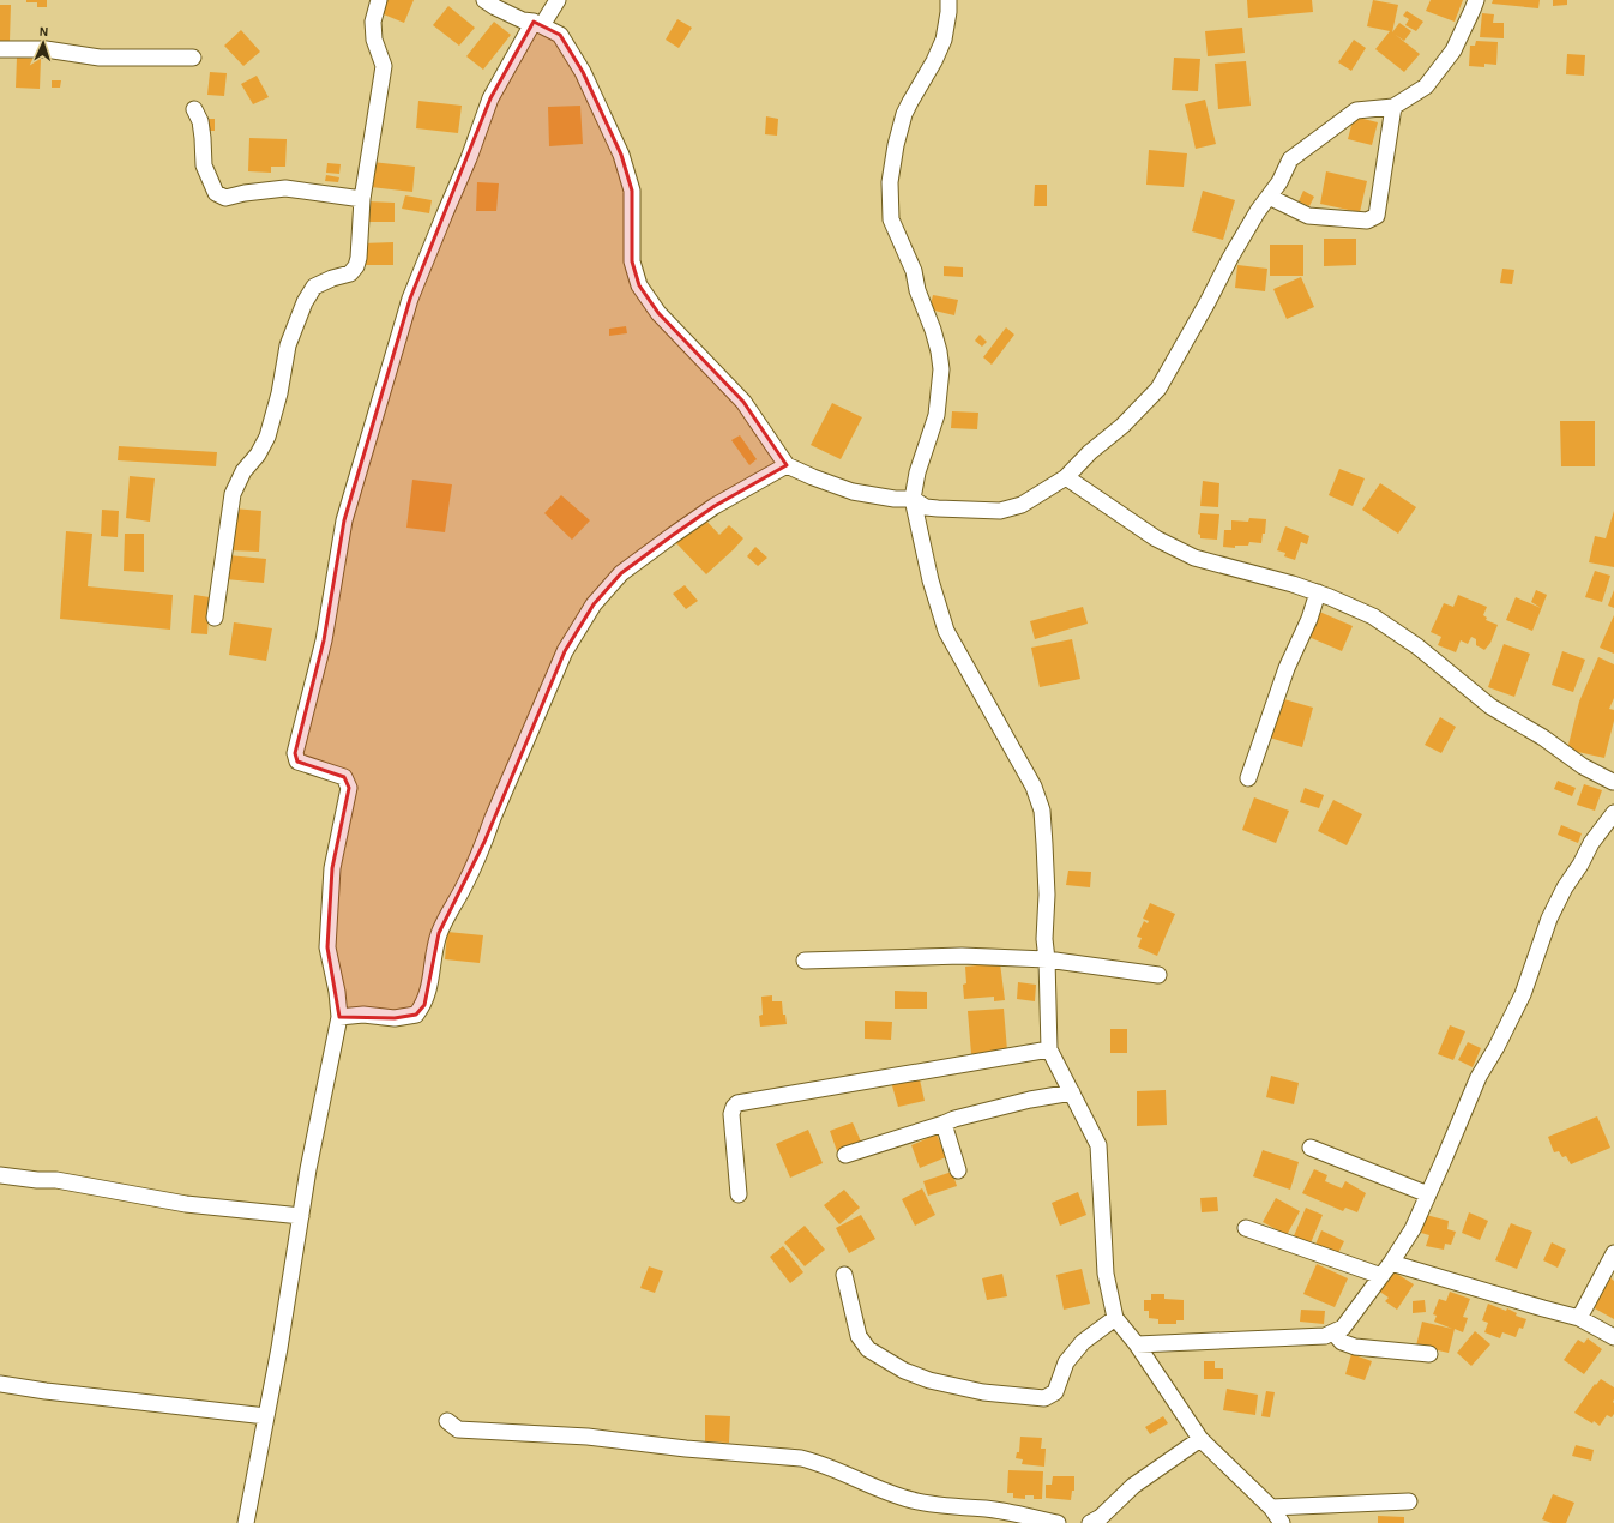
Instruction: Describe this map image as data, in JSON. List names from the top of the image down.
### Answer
{
  "north": "top"
}
